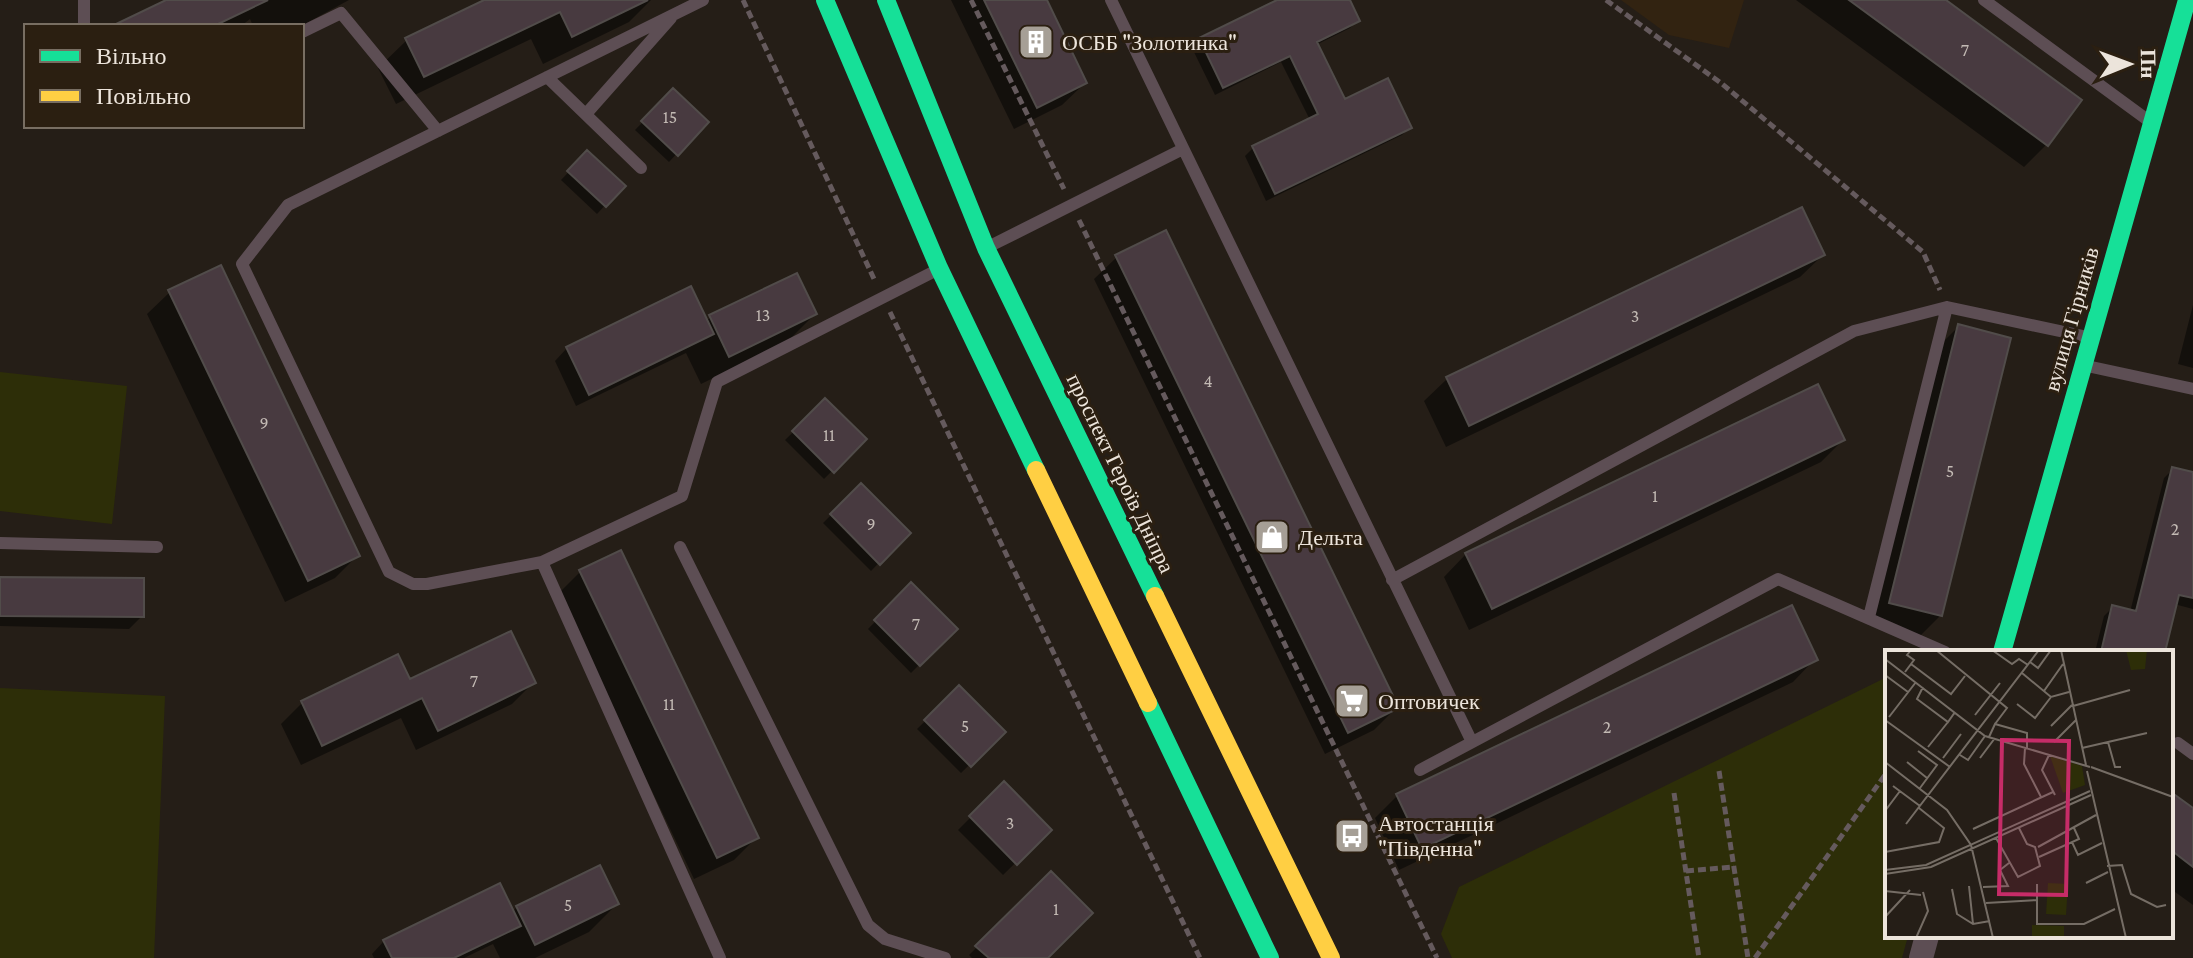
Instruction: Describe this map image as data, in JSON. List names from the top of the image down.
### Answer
{
  "streets": {
    "street": ["вулиця Гірників", "проспект Героїв Дніпра"]
  },
  "places": {
    "building": ["ОСББ \"Золотинка\""],
    "shop": ["Дельта"],
    "supermarket": ["Оптовичек"],
    "bus stop": ["Автостанція \"Південна\""]
  },
  "house_numbers": [
    "7",
    "15",
    "13",
    "3",
    "4",
    "9",
    "11",
    "5",
    "1",
    "9",
    "2",
    "7",
    "7",
    "11",
    "5",
    "2",
    "3",
    "5",
    "1"
  ],
  "legend": ["Вільно", "Повільно"],
  "north": "right"
}
